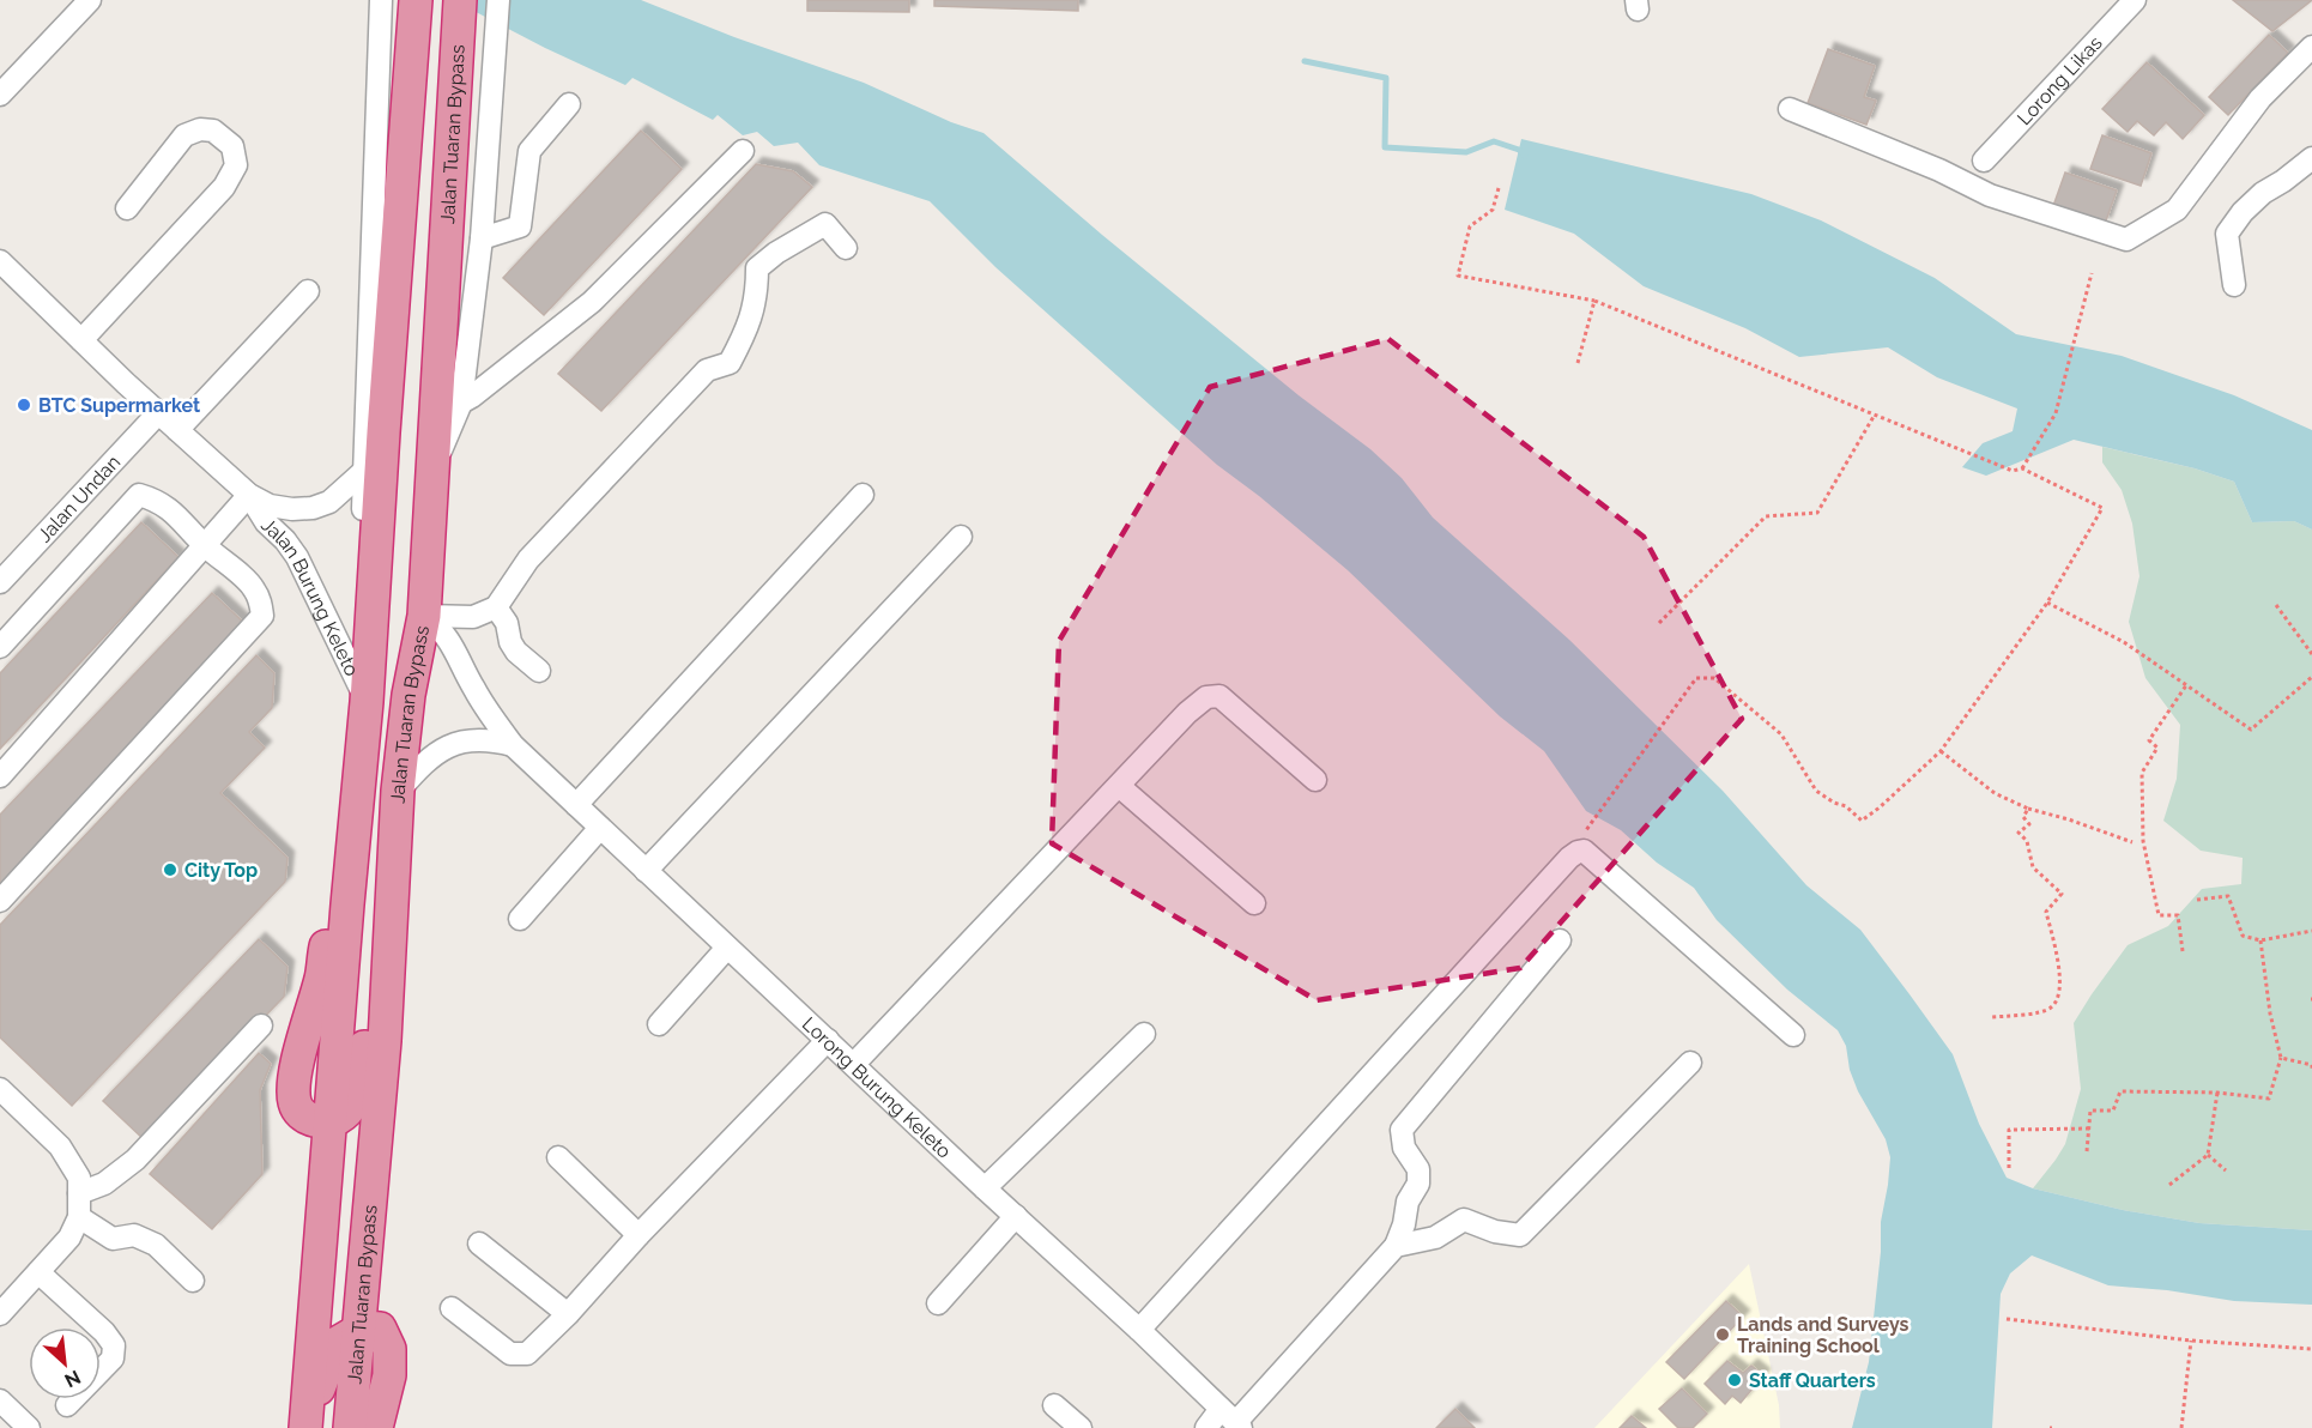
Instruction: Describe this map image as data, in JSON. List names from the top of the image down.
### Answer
{
  "streets": {
    "highway": ["Jalan Tuaran Bypass"],
    "street": [
      "Lorong Likas",
      "Jalan Undan",
      "Jalan Burung Keleto",
      "Lorong Burung Keleto"
    ]
  },
  "crossings": [
    ["Jalan Tuaran Bypass", "Jalan Burung Keleto"],
    ["Jalan Tuaran Bypass", "Lorong Burung Keleto"],
    ["Jalan Undan", "Jalan Burung Keleto"]
  ],
  "places": [
    "BTC Supermarket",
    "City Top",
    "Lands and Surveys Training School",
    "Staff Quarters"
  ],
  "north": "bottom right"
}
